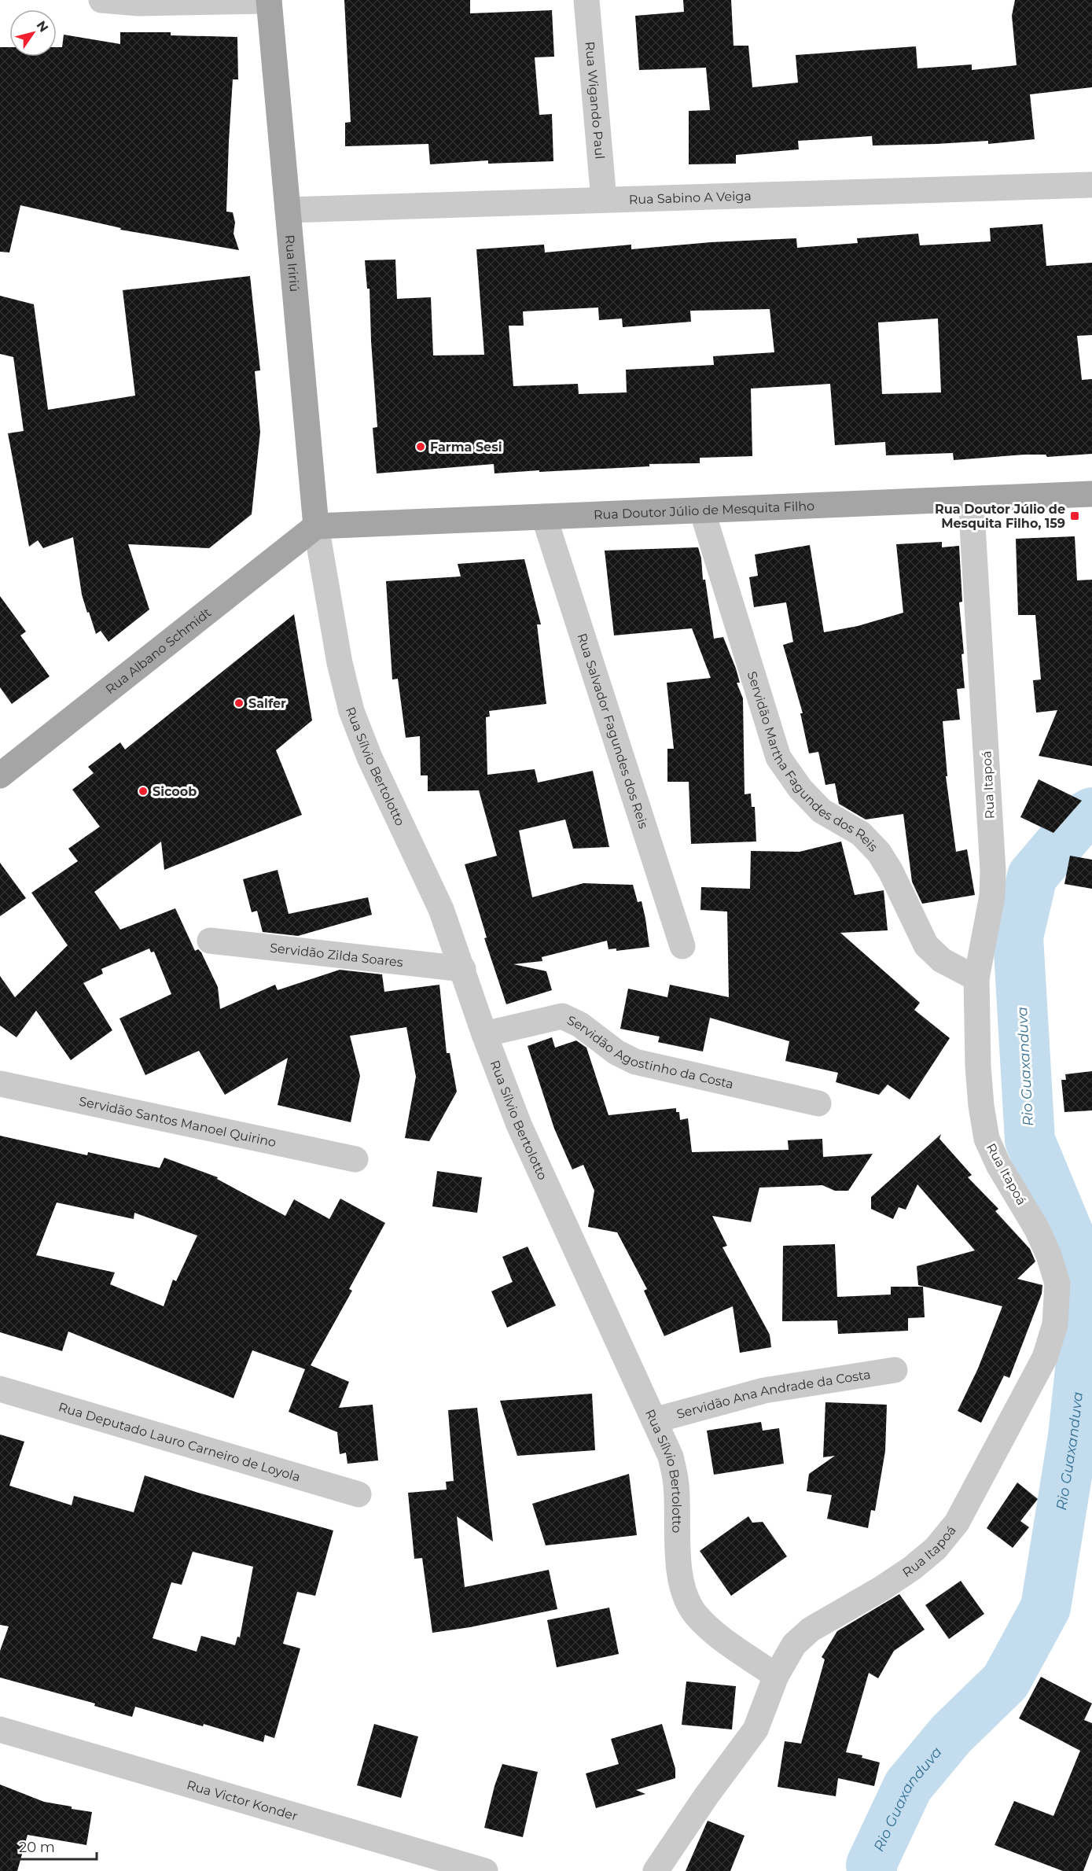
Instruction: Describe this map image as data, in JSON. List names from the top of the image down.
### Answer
{
  "streets": {
    "main road": ["Rua Iririú", "Rua Doutor Júlio de Mesquita Filho", "Rua Albano Schmidt"],
    "street": [
      "Rua Wigando Paul",
      "Rua Sabino A Veiga",
      "Rua Salvador Fagundes dos Reis",
      "Servidão Martha Fagundes dos Reis",
      "Rua Sílvio Bertolotto",
      "Rua Itapoá",
      "Servidão Zilda Soares",
      "Servidão Agostinho da Costa",
      "Servidão Santos Manoel Quirino",
      "Servidão Ana Andrade da Costa",
      "Rua Deputado Lauro Carneiro de Loyola",
      "Rua Victor Konder"
    ]
  },
  "crossings": [
    ["Rua Wigando Paul", "Rua Sabino A Veiga"],
    ["Rua Sabino A Veiga", "Rua Iririú"],
    ["Rua Iririú", "Rua Doutor Júlio de Mesquita Filho"],
    ["Rua Iririú", "Rua Albano Schmidt"],
    ["Rua Iririú", "Rua Sílvio Bertolotto"],
    ["Rua Doutor Júlio de Mesquita Filho", "Rua Albano Schmidt"],
    ["Rua Doutor Júlio de Mesquita Filho", "Rua Salvador Fagundes dos Reis"],
    ["Rua Doutor Júlio de Mesquita Filho", "Servidão Martha Fagundes dos Reis"],
    ["Rua Doutor Júlio de Mesquita Filho", "Rua Sílvio Bertolotto"],
    ["Rua Doutor Júlio de Mesquita Filho", "Rua Itapoá"],
    ["Rua Albano Schmidt", "Rua Sílvio Bertolotto"],
    ["Servidão Martha Fagundes dos Reis", "Rua Itapoá"],
    ["Rua Sílvio Bertolotto", "Rua Itapoá"],
    ["Rua Sílvio Bertolotto", "Servidão Zilda Soares"],
    ["Rua Sílvio Bertolotto", "Servidão Agostinho da Costa"],
    ["Rua Sílvio Bertolotto", "Servidão Ana Andrade da Costa"]
  ],
  "water": ["Rio Guaxanduva"],
  "places": {
    "other": ["Farma Sesi", "Salfer", "Sicoob"],
    "transit": ["Rua Doutor Júlio de Mesquita Filho, 159"]
  },
  "scale_bar": "20 m",
  "north": "top right"
}
